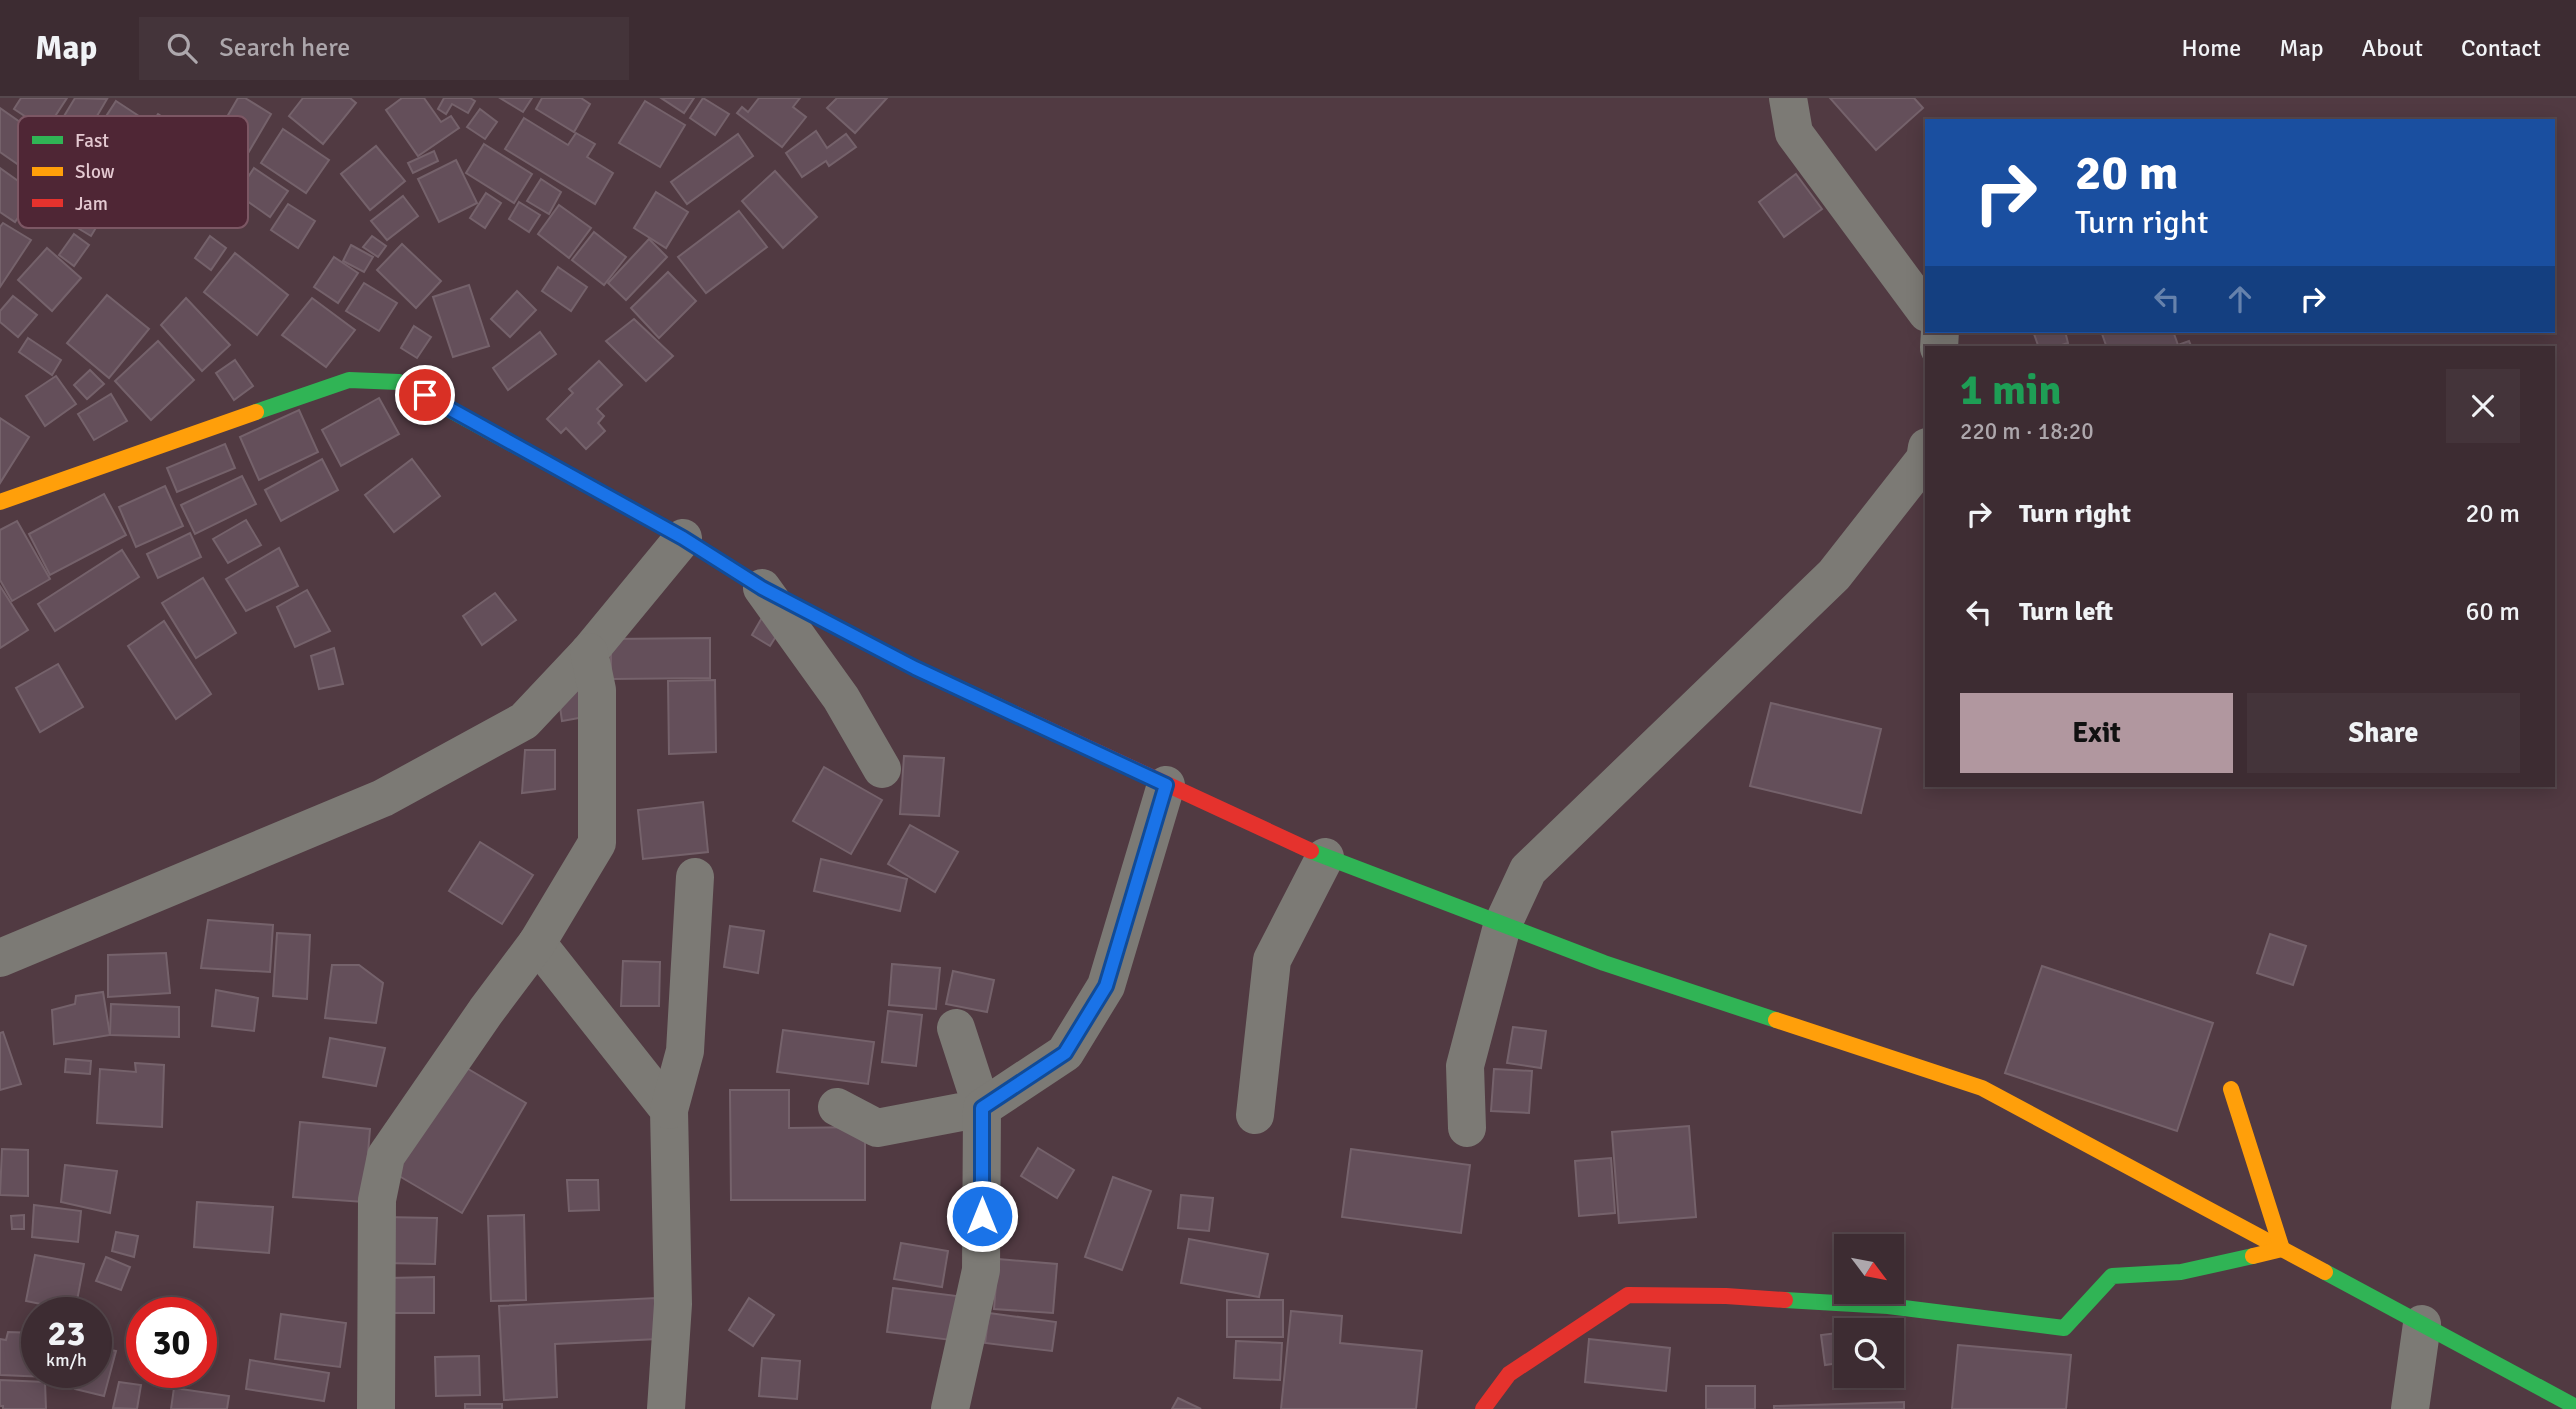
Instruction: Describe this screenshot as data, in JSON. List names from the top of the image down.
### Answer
{
  "legend": ["Fast", "Slow", "Jam"],
  "north": "bottom right",
  "page": {
    "header": "Map",
    "search": "Search here",
    "nav": [
      "Home",
      "Map",
      "About",
      "Contact"
    ],
    "turn": ["20 m", "Turn right"],
    "heading": ["1 min", "220 m · 18:20"],
    "list": [
      {
        "name": "Turn right",
        "value": "20 m"
      },
      {
        "name": "Turn left",
        "value": "60 m"
      }
    ],
    "buttons": ["Exit", "Share"],
    "speed": "23 km/h",
    "limit": "30"
  }
}
